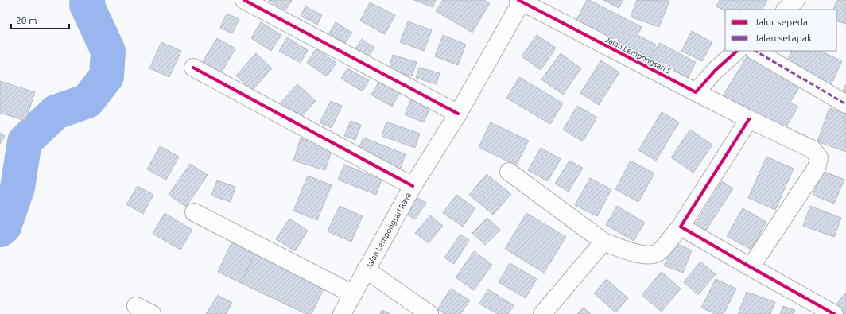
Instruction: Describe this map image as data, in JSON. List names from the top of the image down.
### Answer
{
  "streets": {
    "street": ["Jalan Lempongsari 5", "Jalan Lempongsari Raya"]
  },
  "crossings": [
    ["Jalan Lempongsari 5", "Jalan Lempongsari Raya"]
  ],
  "legend": ["Jalur sepeda", "Jalan setapak"],
  "scale_bar": "20 m"
}
